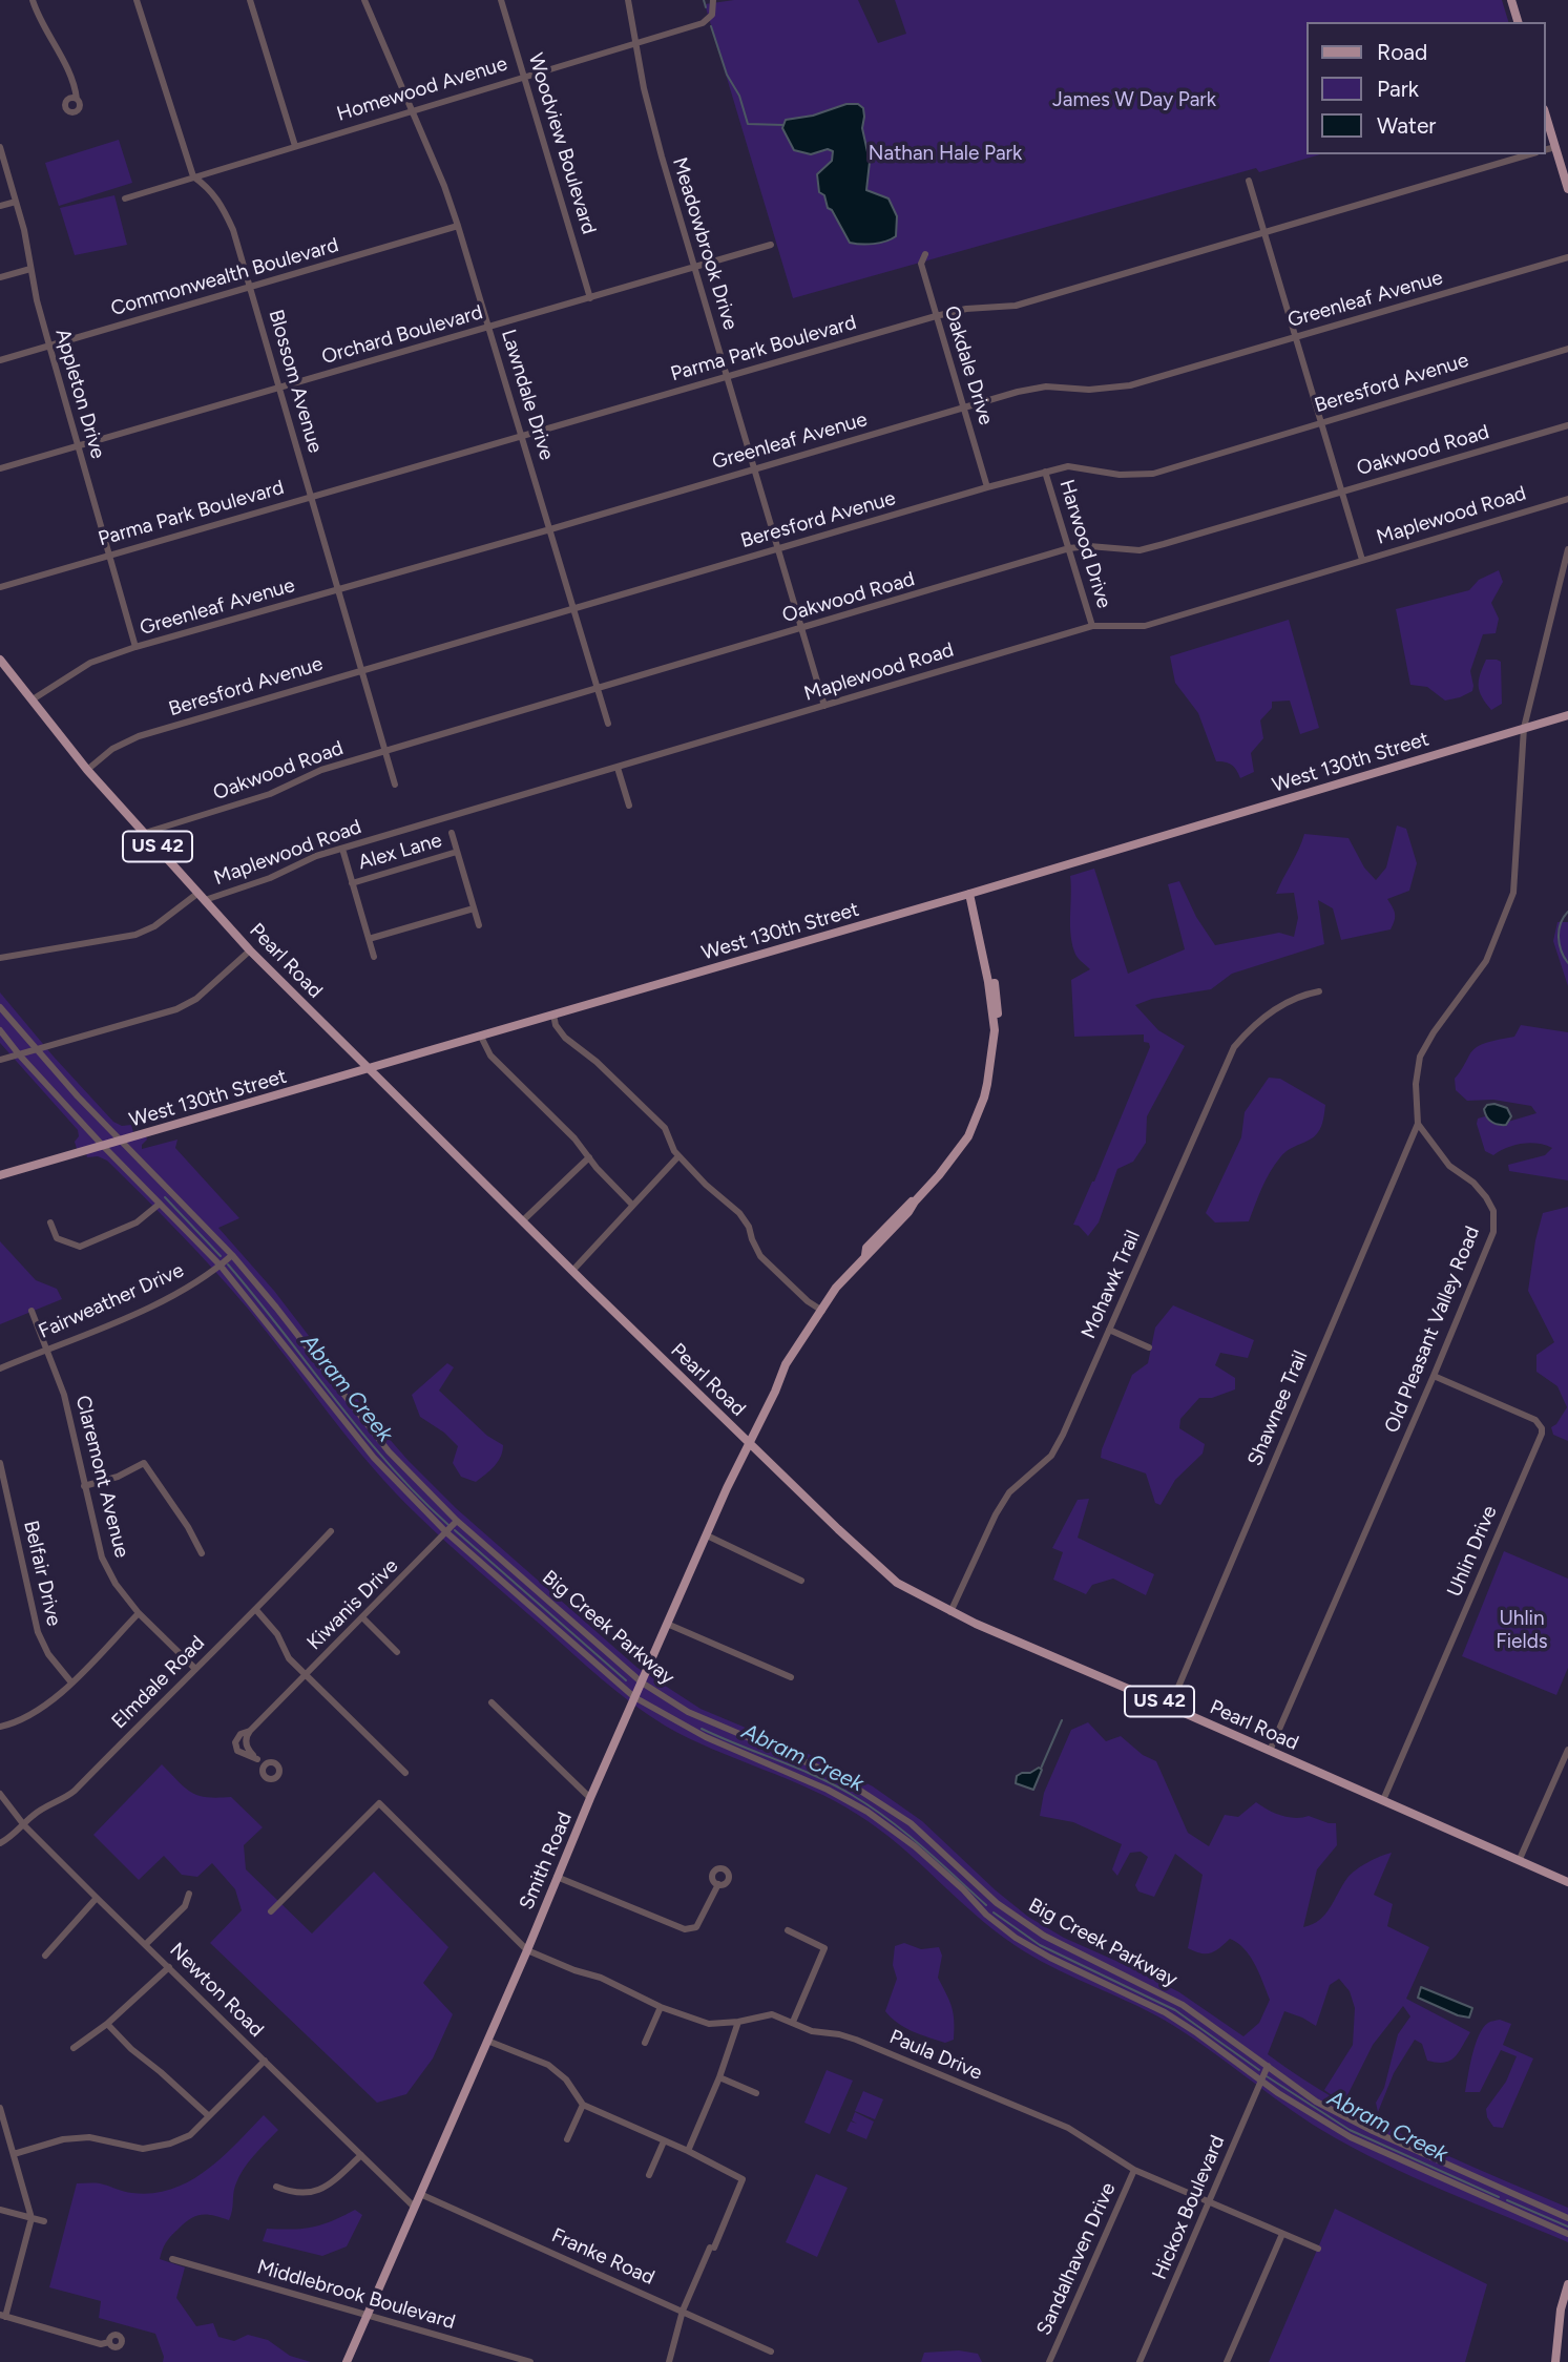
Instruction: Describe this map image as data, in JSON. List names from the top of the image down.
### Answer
{
  "streets": {
    "main road": [
      "West 130th Street",
      "US 42",
      "Pearl Road",
      "Smith Road"
    ],
    "street": [
      "Homewood Avenue",
      "Woodview Boulevard",
      "Meadowbrook Drive",
      "Commonwealth Boulevard",
      "Greenleaf Avenue",
      "Orchard Boulevard",
      "Parma Park Boulevard",
      "Oakdale Drive",
      "Blossom Avenue",
      "Beresford Avenue",
      "Appleton Drive",
      "Lawndale Drive",
      "Oakwood Road",
      "Maplewood Road",
      "Harwood Drive",
      "Alex Lane",
      "Mohawk Trail",
      "Fairweather Drive",
      "Old Pleasant Valley Road",
      "Shawnee Trail",
      "Claremont Avenue",
      "Uhlin Drive",
      "Belfair Drive",
      "Kiwanis Drive",
      "Big Creek Parkway",
      "Elmdale Road",
      "Newton Road",
      "Paula Drive",
      "Hickox Boulevard",
      "Franke Road",
      "Sandalhaven Drive",
      "Middlebrook Boulevard"
    ]
  },
  "crossings": [
    ["Homewood Avenue", "Woodview Boulevard"],
    ["Homewood Avenue", "Meadowbrook Drive"],
    ["Homewood Avenue", "Blossom Avenue"],
    ["Homewood Avenue", "Lawndale Drive"],
    ["Woodview Boulevard", "Orchard Boulevard"],
    ["Meadowbrook Drive", "Greenleaf Avenue"],
    ["Meadowbrook Drive", "Orchard Boulevard"],
    ["Meadowbrook Drive", "Parma Park Boulevard"],
    ["Meadowbrook Drive", "Beresford Avenue"],
    ["Meadowbrook Drive", "Oakwood Road"],
    ["Meadowbrook Drive", "Maplewood Road"],
    ["Commonwealth Boulevard", "Blossom Avenue"],
    ["Commonwealth Boulevard", "Appleton Drive"],
    ["Commonwealth Boulevard", "Lawndale Drive"],
    ["Greenleaf Avenue", "Oakdale Drive"],
    ["Greenleaf Avenue", "Blossom Avenue"],
    ["Greenleaf Avenue", "Appleton Drive"],
    ["Greenleaf Avenue", "Lawndale Drive"],
    ["Greenleaf Avenue", "Pearl Road"],
    ["Orchard Boulevard", "Blossom Avenue"],
    ["Orchard Boulevard", "Appleton Drive"],
    ["Orchard Boulevard", "Lawndale Drive"],
    ["Parma Park Boulevard", "Oakdale Drive"],
    ["Parma Park Boulevard", "Blossom Avenue"],
    ["Parma Park Boulevard", "Appleton Drive"],
    ["Parma Park Boulevard", "Lawndale Drive"],
    ["Oakdale Drive", "Beresford Avenue"],
    ["Blossom Avenue", "Beresford Avenue"],
    ["Blossom Avenue", "Oakwood Road"],
    ["Beresford Avenue", "Lawndale Drive"],
    ["Beresford Avenue", "Harwood Drive"],
    ["Beresford Avenue", "Pearl Road"],
    ["Lawndale Drive", "Oakwood Road"],
    ["Oakwood Road", "Harwood Drive"],
    ["Oakwood Road", "Pearl Road"],
    ["Maplewood Road", "Harwood Drive"],
    ["Maplewood Road", "Pearl Road"],
    ["West 130th Street", "Pearl Road"],
    ["West 130th Street", "Big Creek Parkway"],
    ["West 130th Street", "Smith Road"],
    ["Pearl Road", "Mohawk Trail"],
    ["Pearl Road", "Old Pleasant Valley Road"],
    ["Pearl Road", "Shawnee Trail"],
    ["Pearl Road", "Uhlin Drive"],
    ["Pearl Road", "Smith Road"],
    ["Fairweather Drive", "Claremont Avenue"],
    ["Fairweather Drive", "Big Creek Parkway"],
    ["Old Pleasant Valley Road", "Shawnee Trail"],
    ["Old Pleasant Valley Road", "Uhlin Drive"],
    ["Claremont Avenue", "Elmdale Road"],
    ["Kiwanis Drive", "Big Creek Parkway"],
    ["Big Creek Parkway", "Smith Road"],
    ["Big Creek Parkway", "Hickox Boulevard"],
    ["Elmdale Road", "Newton Road"],
    ["Smith Road", "Newton Road"],
    ["Smith Road", "Paula Drive"],
    ["Smith Road", "Franke Road"],
    ["Smith Road", "Middlebrook Boulevard"],
    ["Paula Drive", "Hickox Boulevard"],
    ["Paula Drive", "Sandalhaven Drive"]
  ],
  "water": ["Abram Creek"],
  "parks": ["James W Day Park", "Nathan Hale Park", "Uhlin Fields"],
  "legend": ["Road", "Park", "Water"]
}
